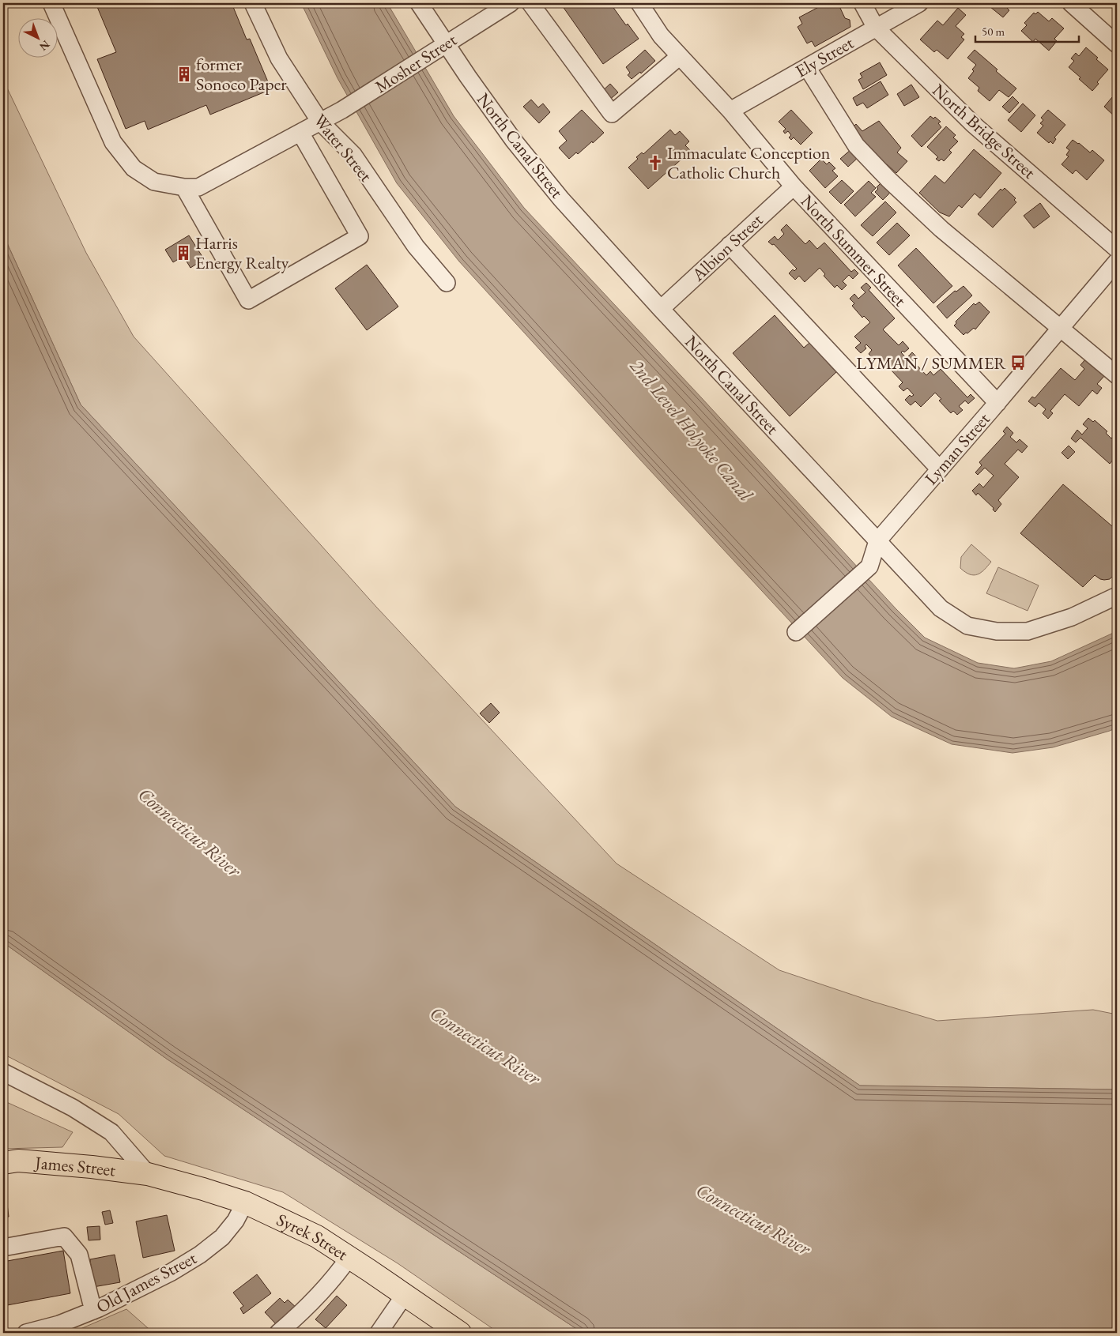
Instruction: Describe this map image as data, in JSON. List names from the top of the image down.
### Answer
{
  "streets": {
    "main road": ["James Street", "Syrek Street"],
    "street": [
      "Ely Street",
      "Mosher Street",
      "North Bridge Street",
      "North Canal Street",
      "Water Street",
      "Albion Street",
      "North Summer Street",
      "Lyman Street",
      "Old James Street"
    ]
  },
  "crossings": [
    ["Ely Street", "North Bridge Street"],
    ["Ely Street", "North Summer Street"],
    ["Mosher Street", "North Canal Street"],
    ["Mosher Street", "Water Street"],
    ["North Canal Street", "Albion Street"],
    ["North Canal Street", "Lyman Street"],
    ["Albion Street", "North Summer Street"],
    ["North Summer Street", "Lyman Street"],
    ["James Street", "Syrek Street"],
    ["Syrek Street", "Old James Street"]
  ],
  "water": ["2nd Level Holyoke Canal", "Connecticut River"],
  "places": {
    "building": ["former Sonoco Paper", "Harris Energy Realty"],
    "church": ["Immaculate Conception Catholic Church"],
    "bus stop": ["LYMAN / SUMMER"]
  },
  "scale_bar": "50 m",
  "north": "bottom right"
}
